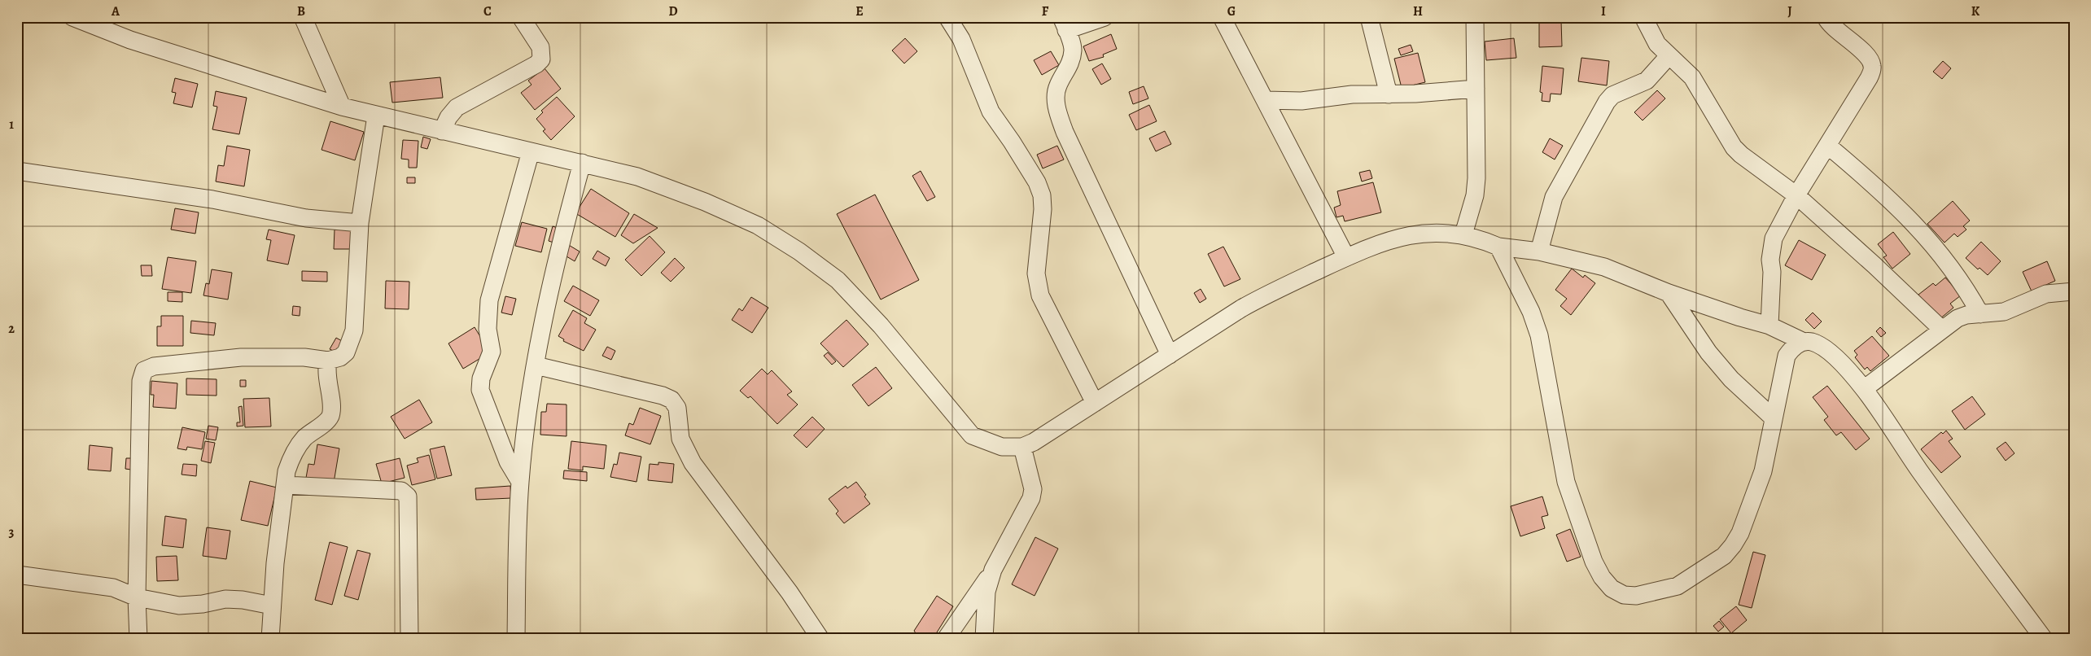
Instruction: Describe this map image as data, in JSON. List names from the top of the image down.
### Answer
{
  "grid": {
    "columns": [
      "A",
      "B",
      "C",
      "D",
      "E",
      "F",
      "G",
      "H",
      "I",
      "J",
      "K"
    ],
    "rows": ["1", "2", "3"]
  }
}
